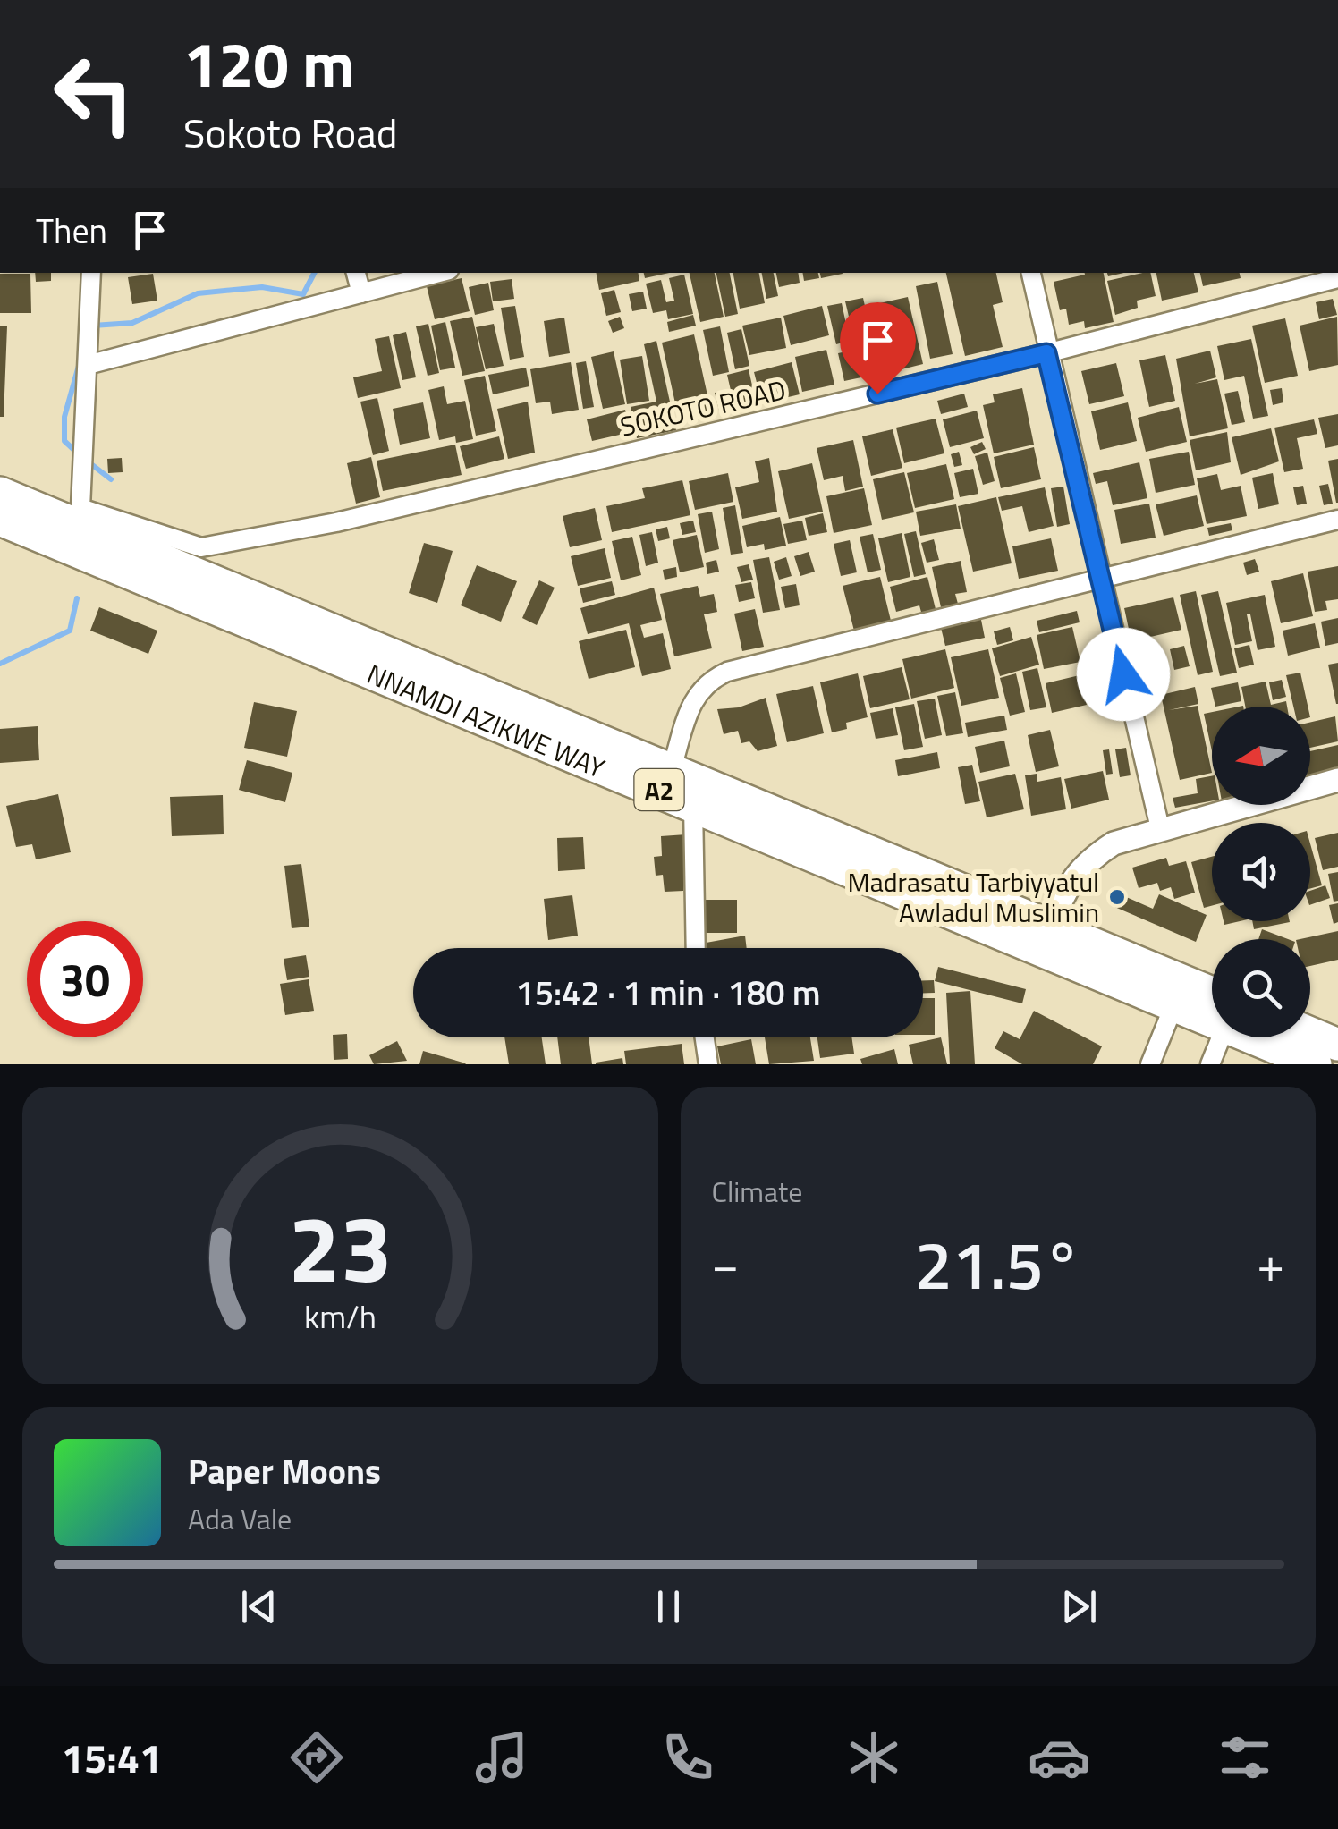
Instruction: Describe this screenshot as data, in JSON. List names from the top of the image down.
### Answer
{
  "streets": {
    "highway": ["NNAMDI AZIKWE WAY", "A2"],
    "street": ["SOKOTO ROAD"]
  },
  "places": ["Madrasatu Tarbiyyatul Awladul Muslimin"],
  "north": "left",
  "page": {
    "turn": ["120 m", "Sokoto Road"],
    "then": "Then",
    "limit": "30",
    "trip": "15:42 · 1 min · 180 m",
    "tile": "Climate",
    "heat": ["−", "21.5°", "+"],
    "song": ["Paper Moons", "Ada Vale"],
    "tabs": "15:41",
    "gauge": ["23", "km/h"]
  }
}
